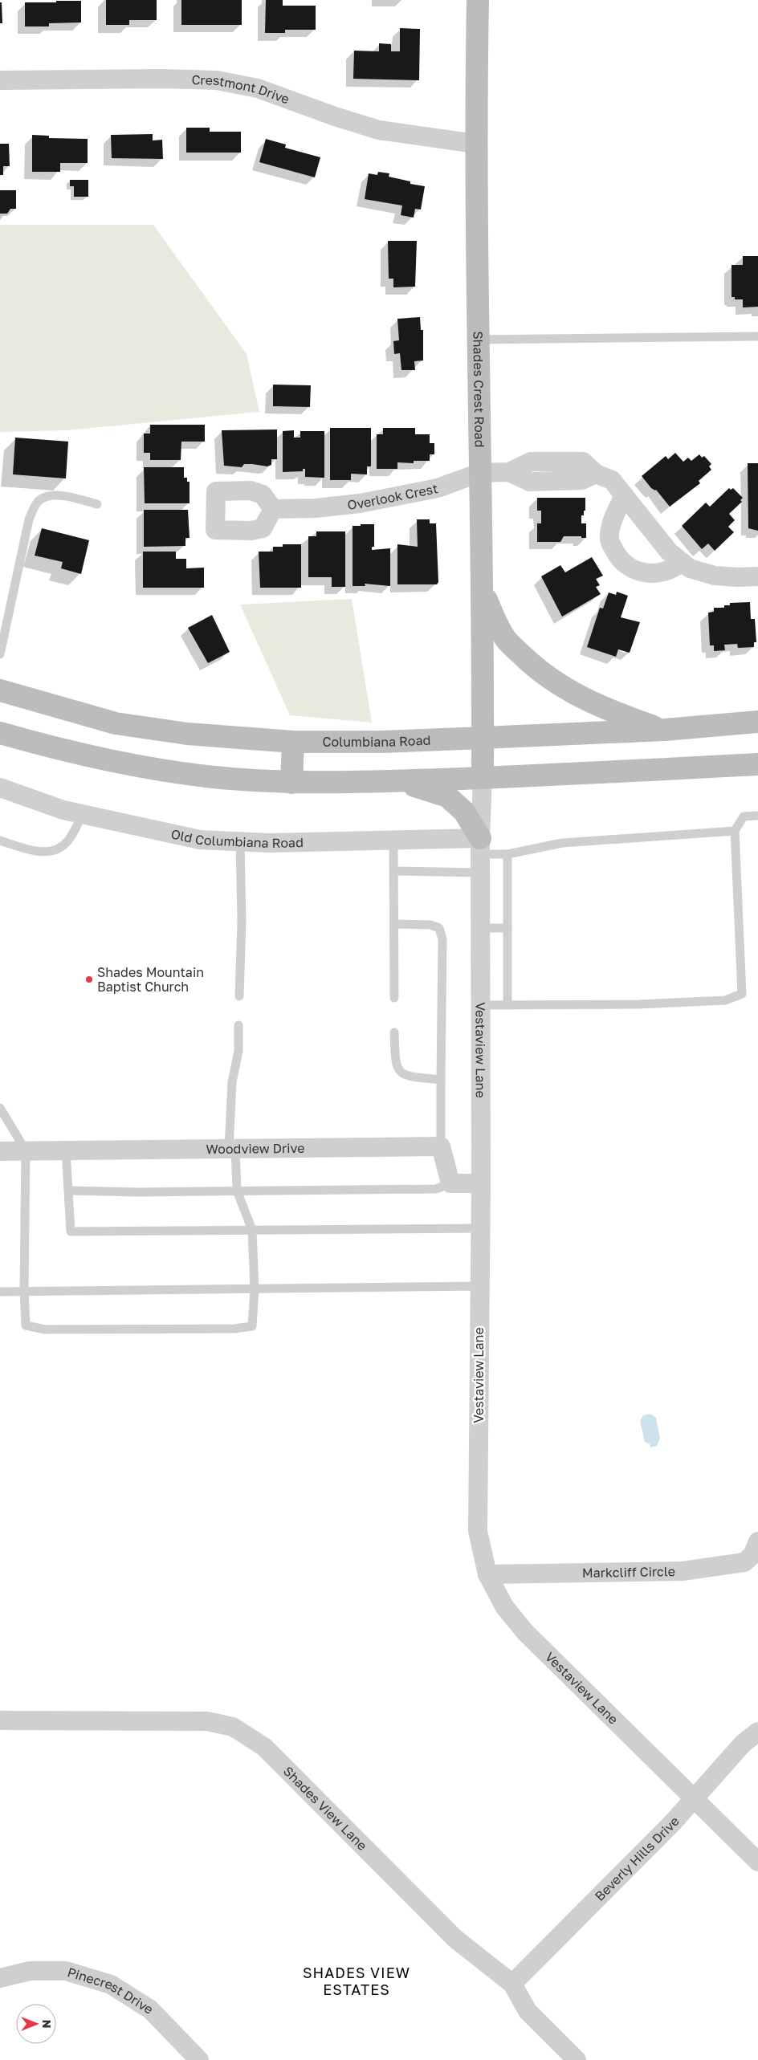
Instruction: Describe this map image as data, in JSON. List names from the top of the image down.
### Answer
{
  "streets": {
    "main road": ["Shades Crest Road", "Columbiana Road"],
    "street": [
      "Crestmont Drive",
      "Overlook Crest",
      "Old Columbiana Road",
      "Vestaview Lane",
      "Woodview Drive",
      "Markcliff Circle",
      "Shades View Lane",
      "Beverly Hills Drive",
      "Pinecrest Drive"
    ]
  },
  "crossings": [
    ["Crestmont Drive", "Shades Crest Road"],
    ["Shades Crest Road", "Overlook Crest"],
    ["Shades Crest Road", "Columbiana Road"],
    ["Shades Crest Road", "Vestaview Lane"],
    ["Old Columbiana Road", "Vestaview Lane"],
    ["Vestaview Lane", "Markcliff Circle"],
    ["Vestaview Lane", "Beverly Hills Drive"],
    ["Shades View Lane", "Beverly Hills Drive"]
  ],
  "districts": ["SHADES VIEW ESTATES"],
  "places": ["Shades Mountain Baptist Church"],
  "north": "right"
}
